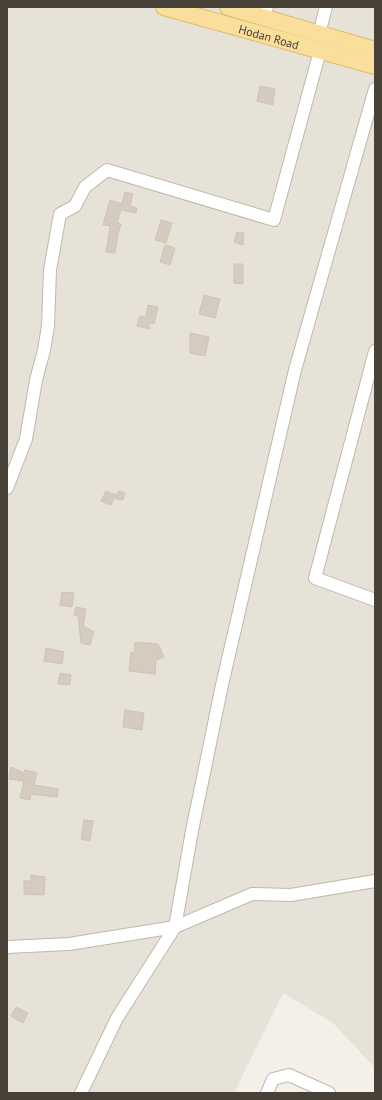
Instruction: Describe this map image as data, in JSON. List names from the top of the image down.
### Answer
{
  "streets": {
    "main road": ["Hodan Road"]
  }
}
